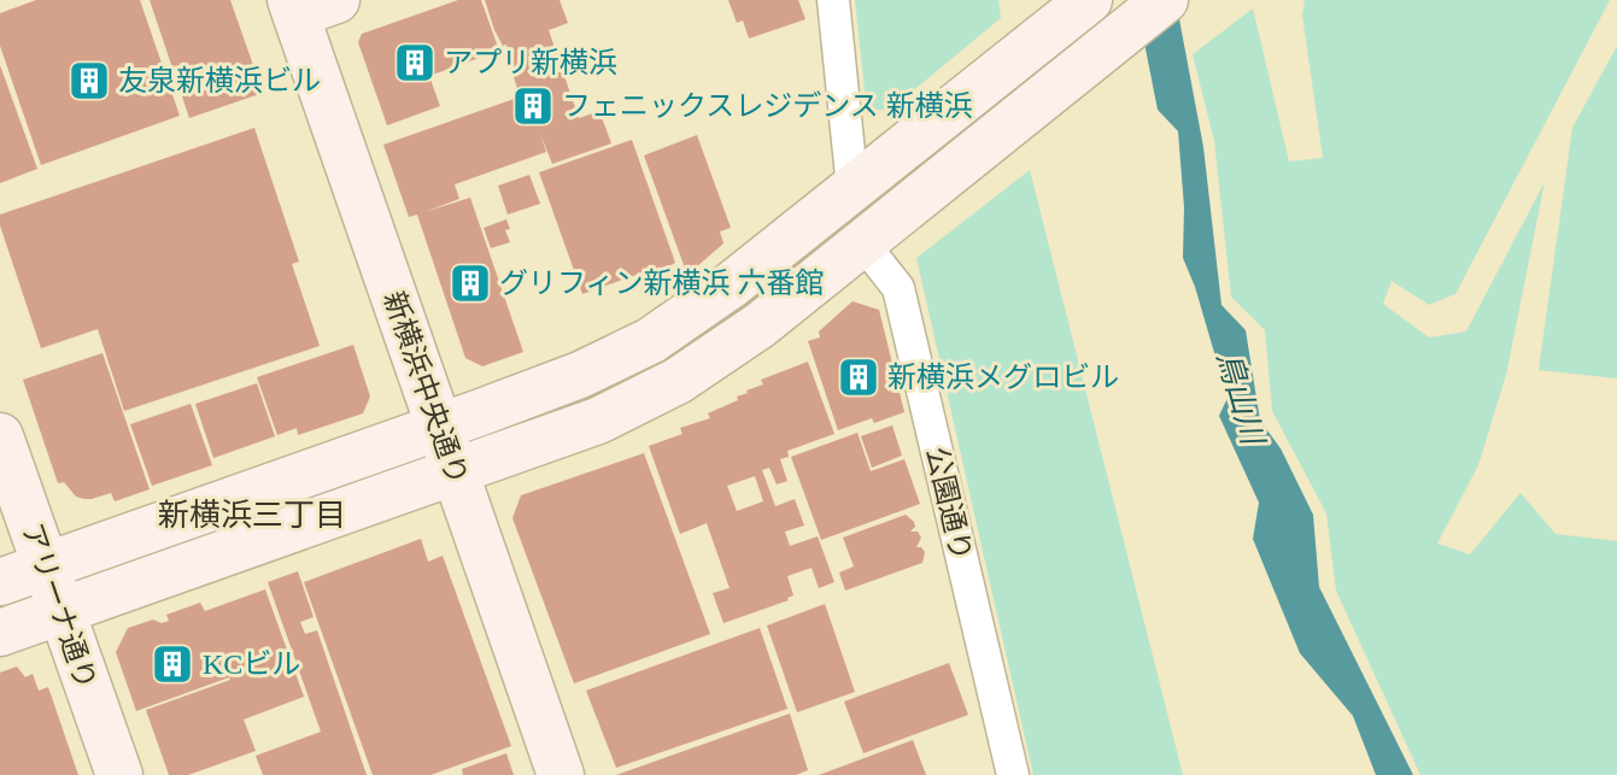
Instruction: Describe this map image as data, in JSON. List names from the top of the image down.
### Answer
{
  "streets": {
    "street": ["新横浜中央通り", "公園通り", "アリーナ通り"]
  },
  "districts": ["新横浜三丁目"],
  "water": ["鳥山川"],
  "places": {
    "building": [
      "アプリ新横浜",
      "友泉新横浜ビル",
      "フェニックスレジデンス 新横浜",
      "グリフィン新横浜 六番館",
      "新横浜メグロビル",
      "KCビル"
    ]
  }
}
